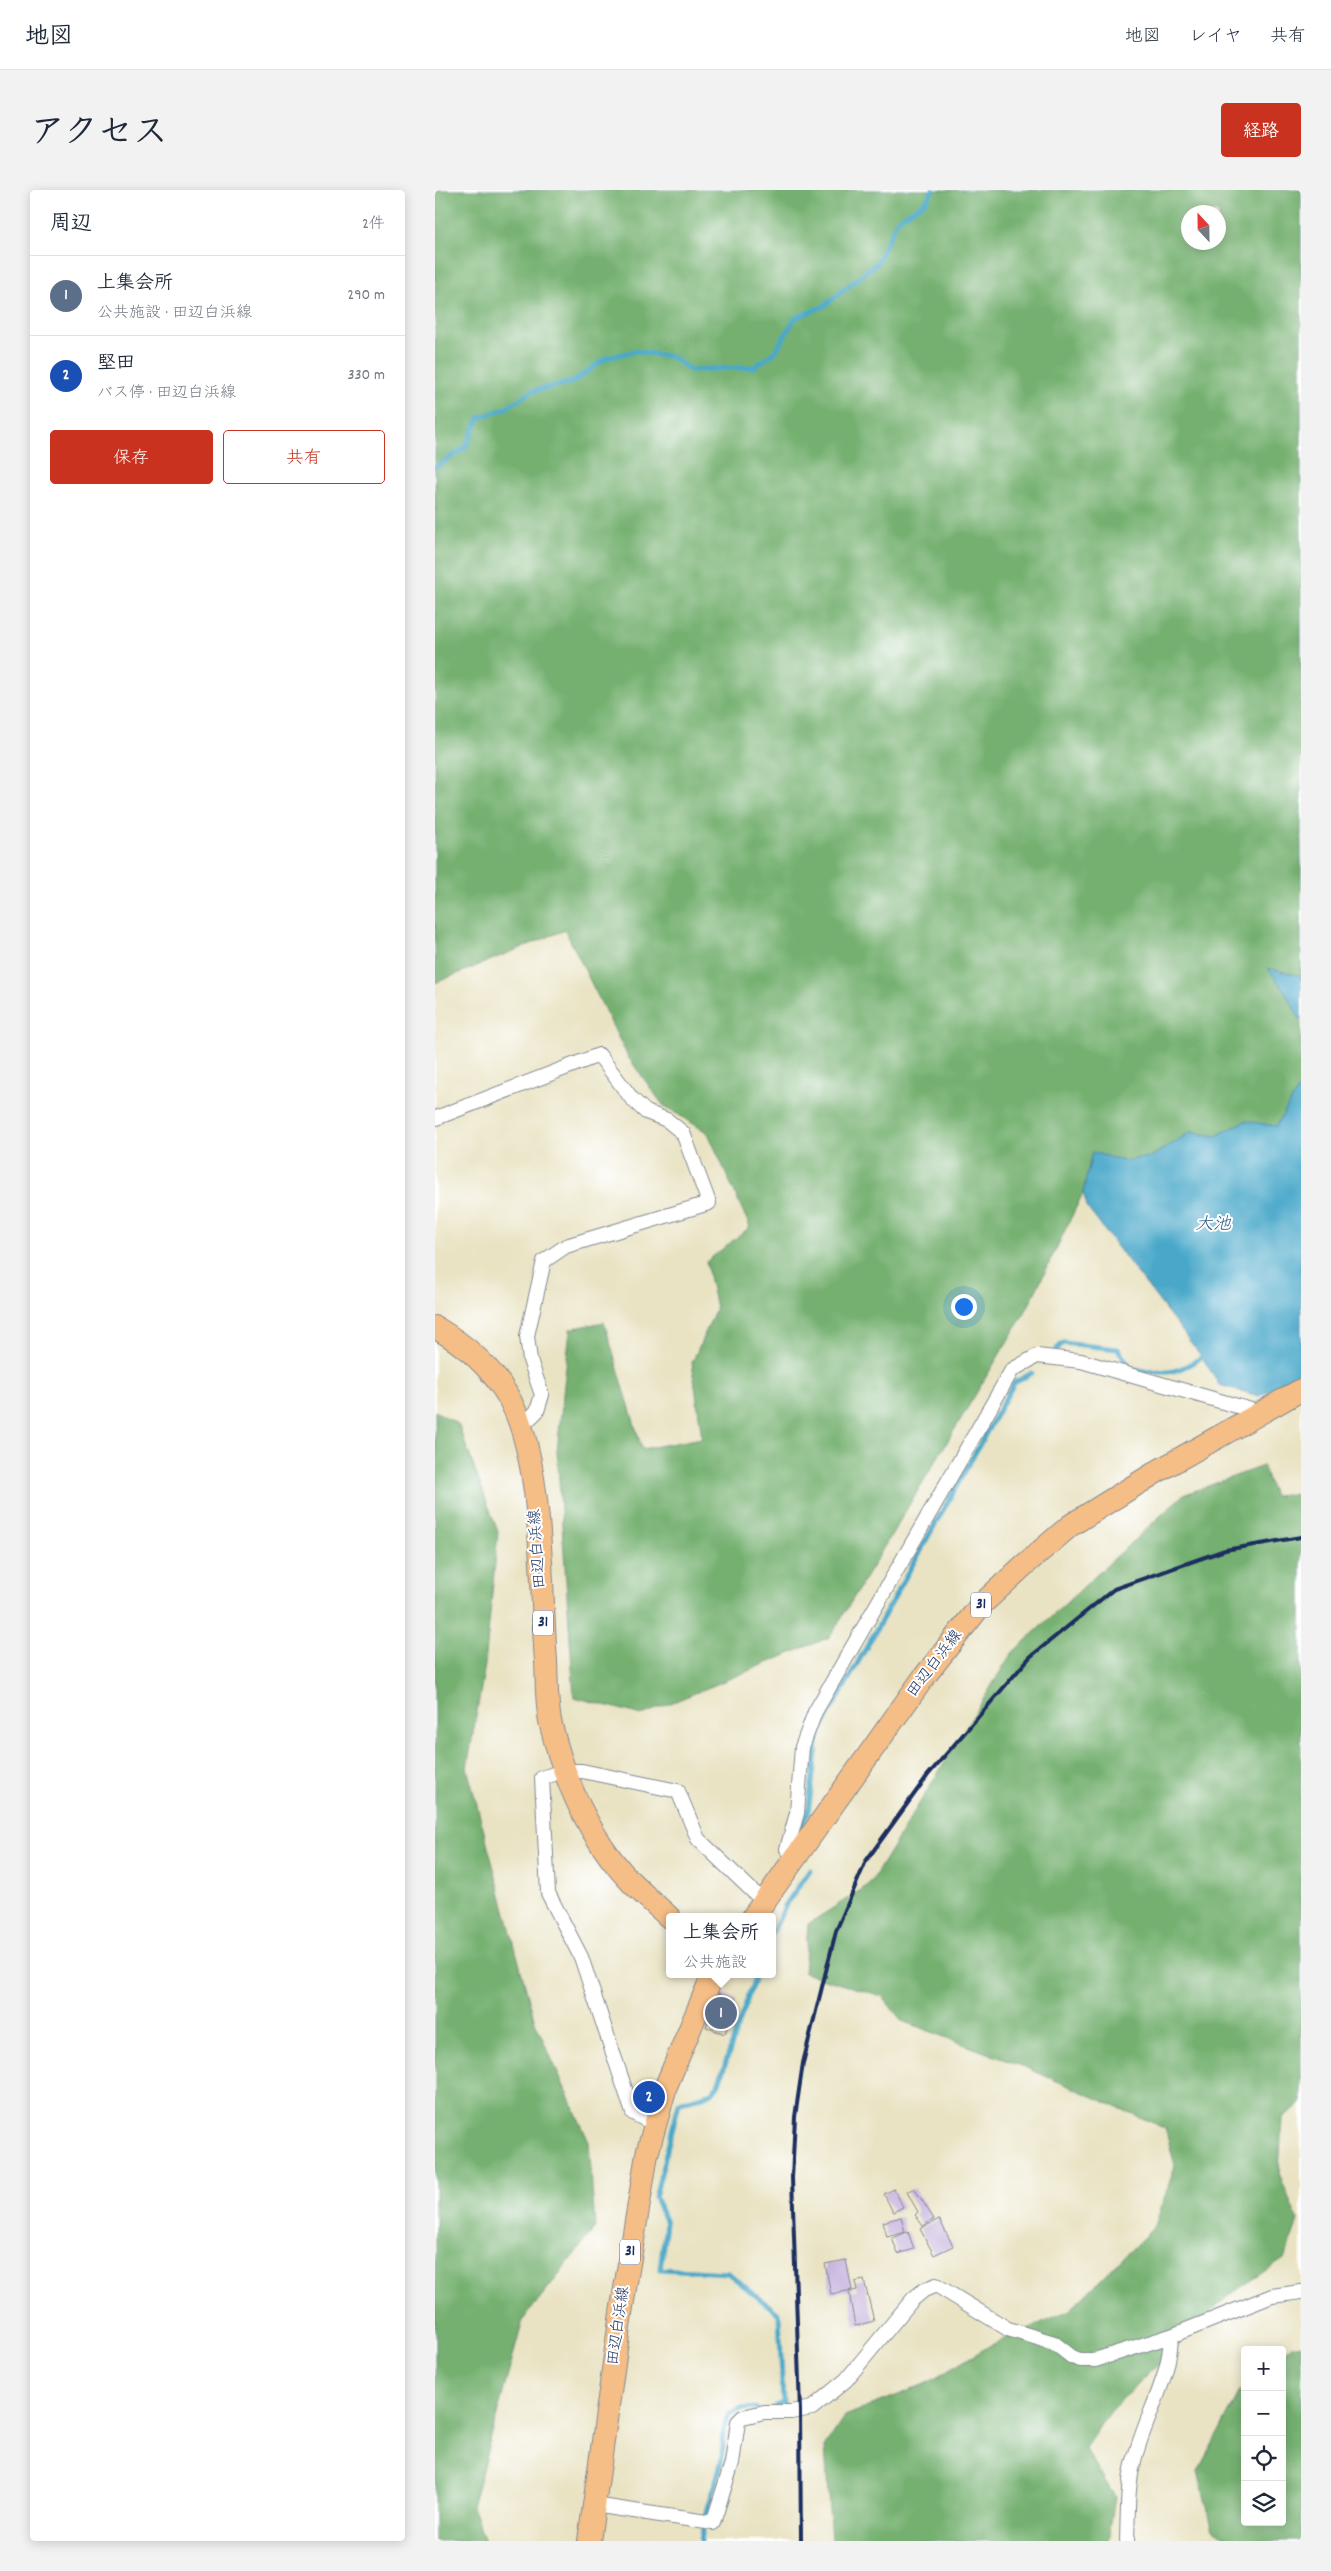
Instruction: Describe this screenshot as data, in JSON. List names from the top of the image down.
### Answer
{
  "streets": {
    "main road": ["田辺白浜線", "31"]
  },
  "water": ["大池"],
  "north": "top",
  "page": {
    "header": "地図",
    "nav": ["地図", "レイヤ", "共有"],
    "title": "アクセス",
    "buttons": [
      "経路",
      ["保存", "共有"]
    ],
    "heading": ["周辺", "2件"],
    "list": [
      {
        "mark": "1",
        "name": "上集会所",
        "note": "公共施設 · 田辺白浜線",
        "value": "290 m"
      },
      {
        "mark": "2",
        "name": "堅田",
        "note": "バス停 · 田辺白浜線",
        "value": "330 m"
      }
    ],
    "popup": ["上集会所", "公共施設"],
    "pins": ["1", "2"],
    "map_buttons": ["+", "−"]
  }
}
